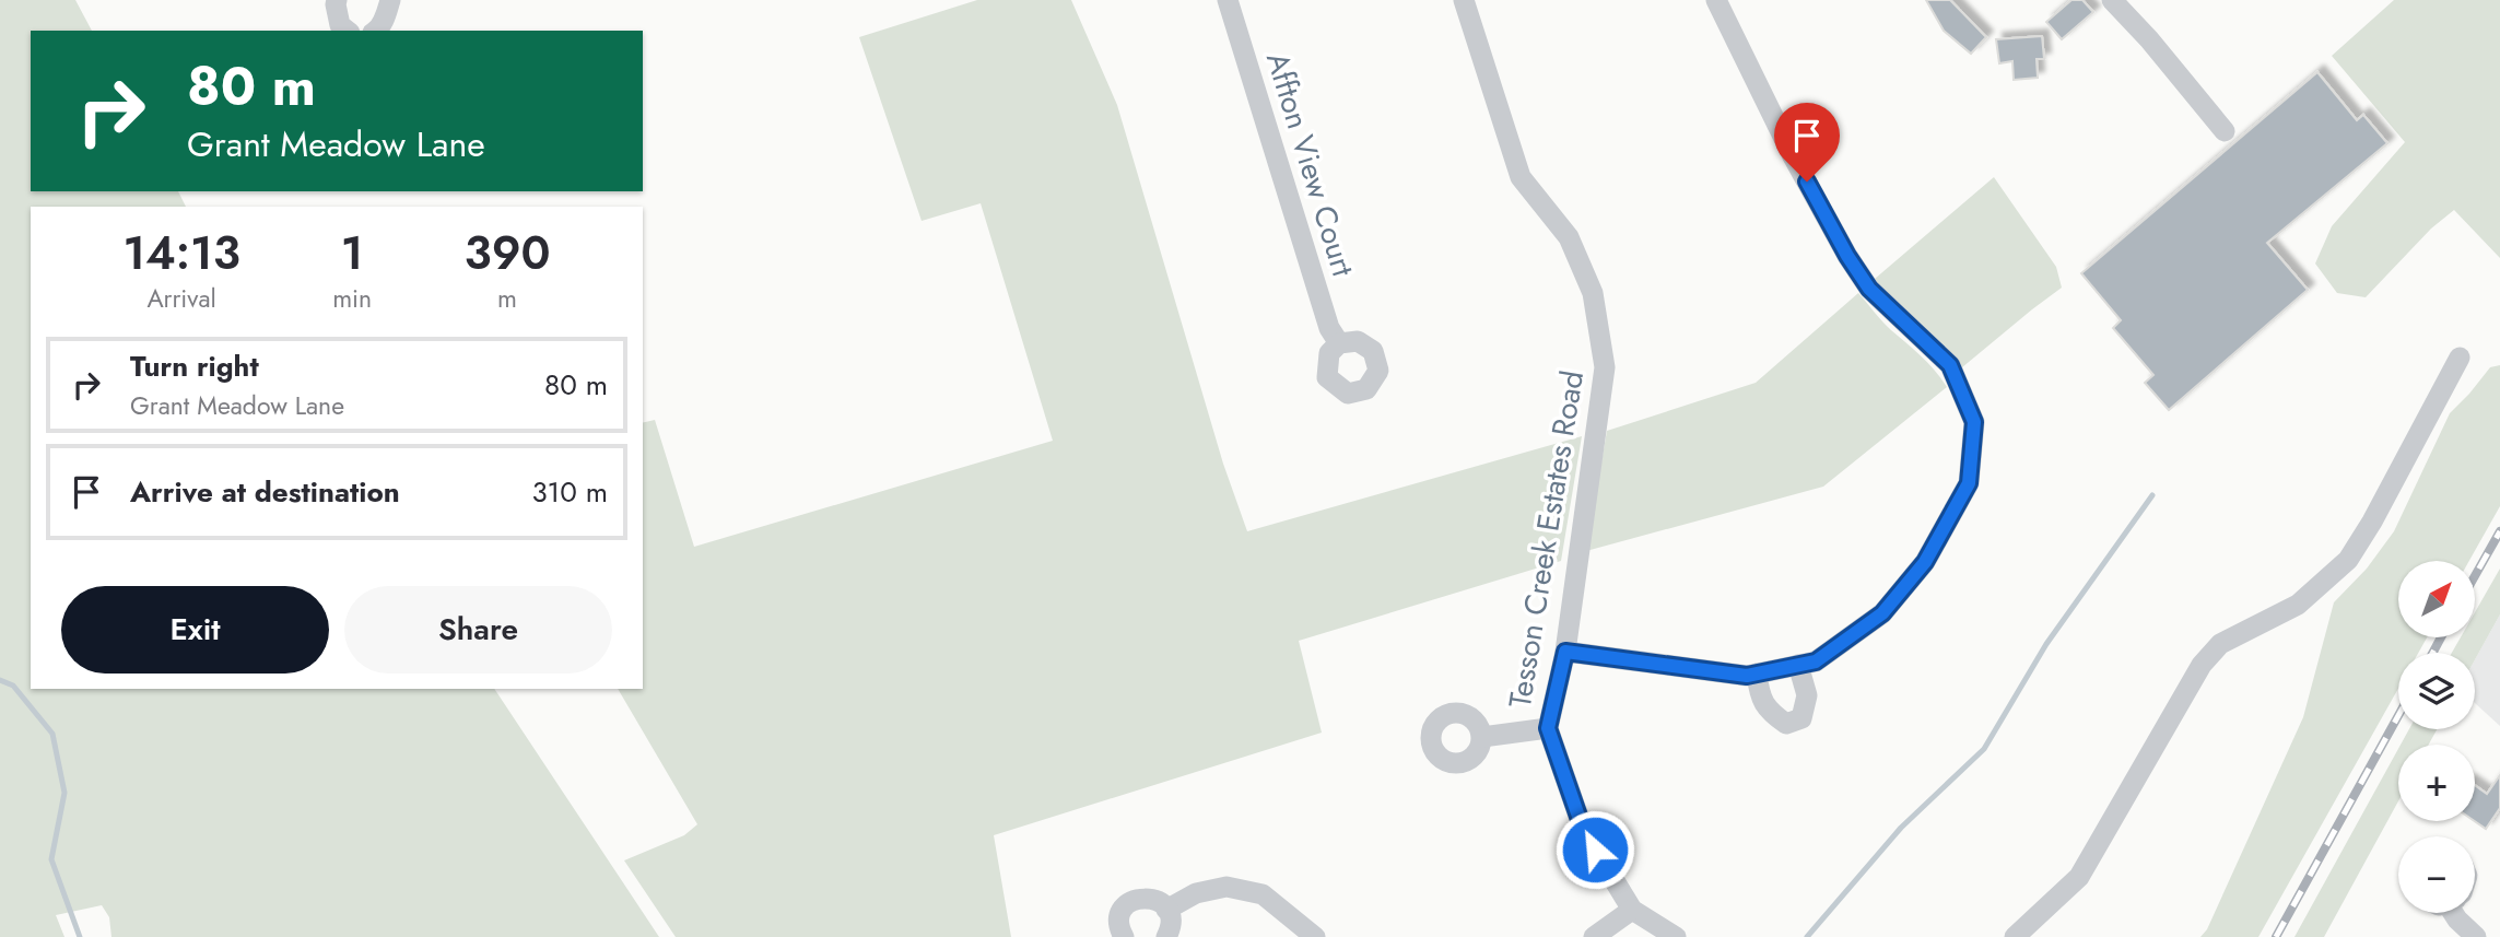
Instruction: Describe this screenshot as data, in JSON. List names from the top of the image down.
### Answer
{
  "streets": {
    "street": ["Affton View Court", "Tesson Creek Estates Road"]
  },
  "north": "top right",
  "page": {
    "turn": ["80 m", "Grant Meadow Lane"],
    "eta": [
      "14:13",
      "Arrival",
      "1",
      "min",
      "390",
      "m"
    ],
    "list": [
      {
        "name": "Turn right",
        "note": "Grant Meadow Lane",
        "value": "80 m"
      },
      {
        "name": "Arrive at destination",
        "value": "310 m"
      }
    ],
    "map_buttons": ["+", "−"],
    "buttons": ["Exit", "Share"]
  }
}
